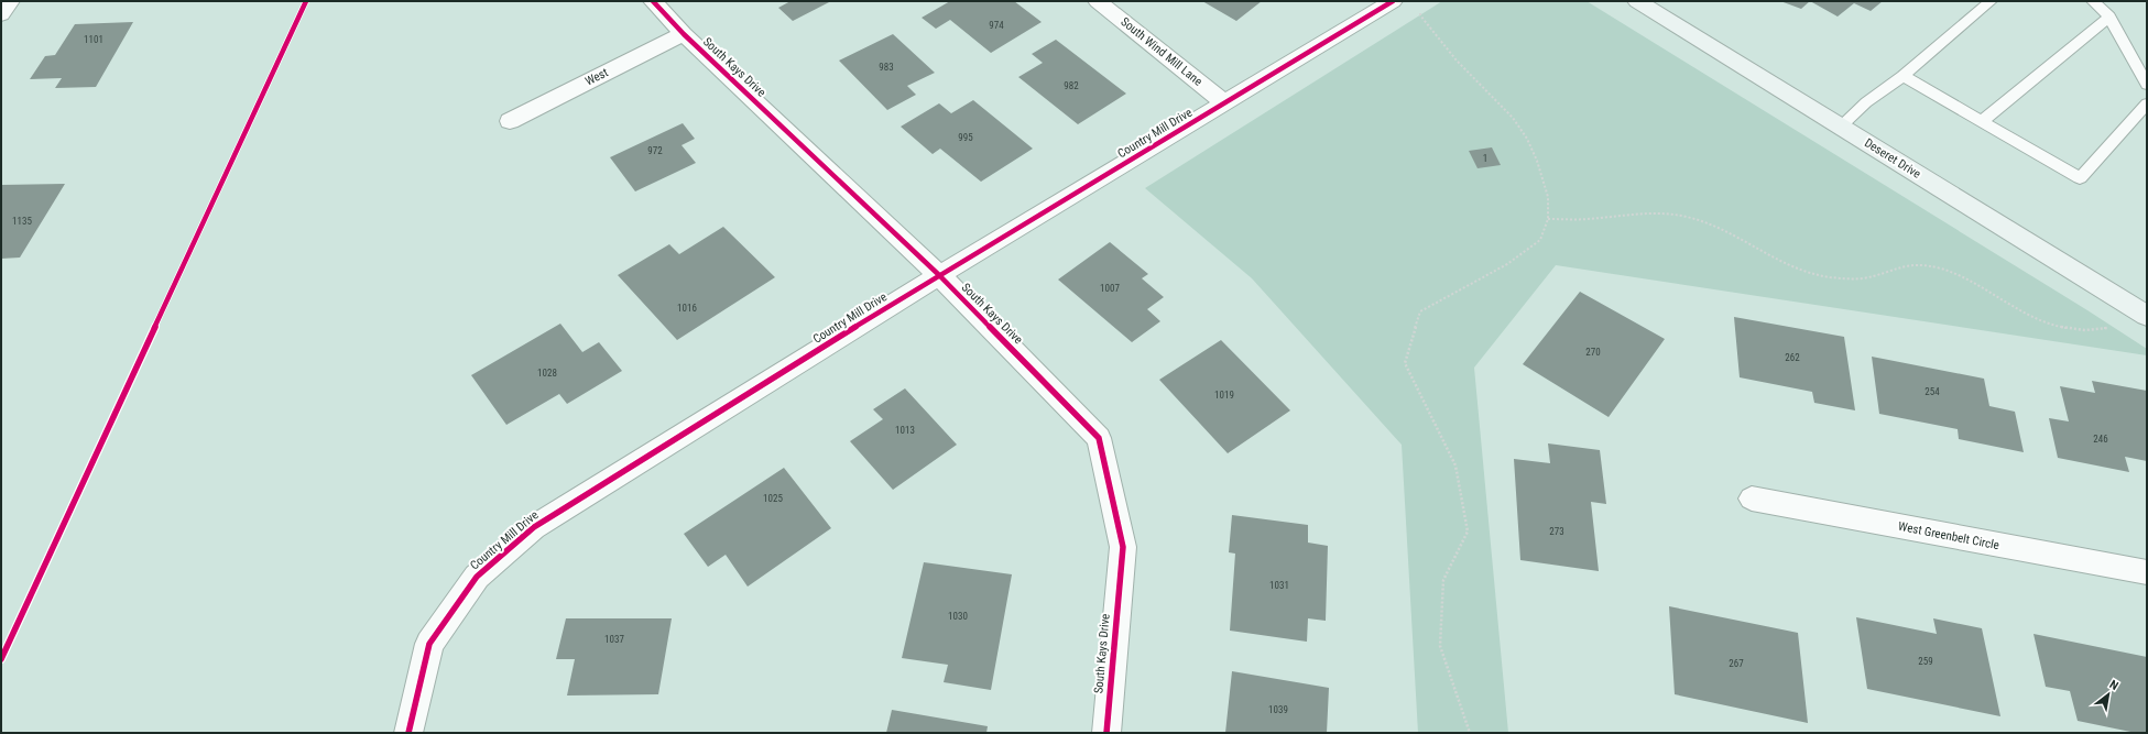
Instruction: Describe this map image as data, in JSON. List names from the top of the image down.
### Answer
{
  "streets": {
    "street": [
      "South Wind Mill Lane",
      "South Kays Drive",
      "West",
      "Country Mill Drive",
      "Deseret Drive",
      "West Greenbelt Circle"
    ]
  },
  "crossings": [
    ["South Wind Mill Lane", "Country Mill Drive"],
    ["South Kays Drive", "West"],
    ["South Kays Drive", "Country Mill Drive"]
  ],
  "house_numbers": [
    "974",
    "1101",
    "983",
    "982",
    "995",
    "972",
    "1",
    "1135",
    "1007",
    "1016",
    "270",
    "262",
    "1028",
    "254",
    "1019",
    "1013",
    "246",
    "1025",
    "273",
    "1031",
    "1030",
    "1037",
    "259",
    "267",
    "1039"
  ],
  "north": "top right"
}
